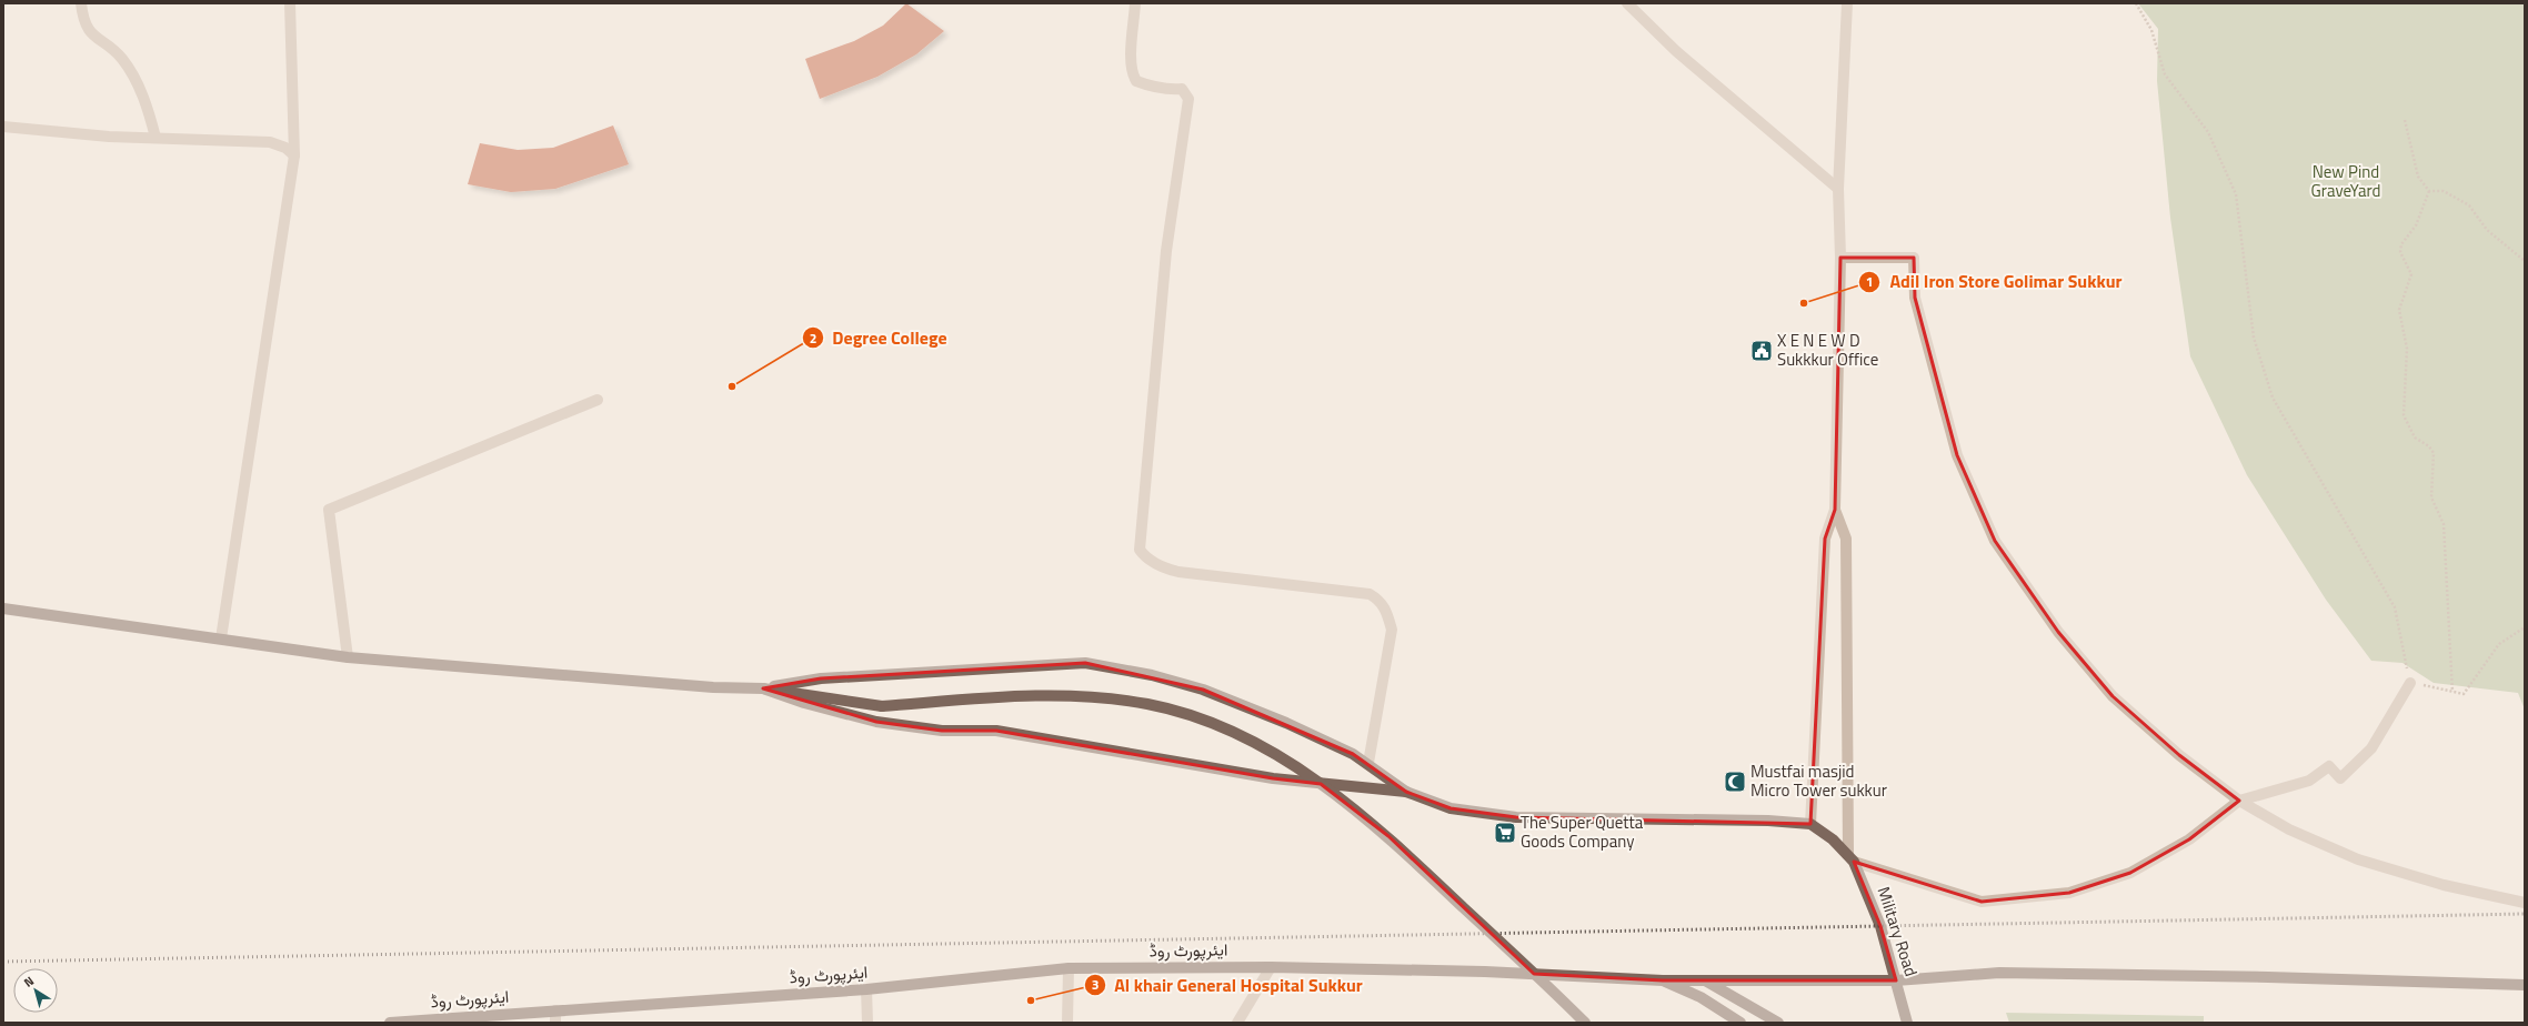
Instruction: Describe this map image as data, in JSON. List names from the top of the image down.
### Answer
{
  "streets": {
    "main road": ["Military Road", "ایئرپورٹ روڈ"]
  },
  "crossings": [
    ["Military Road", "ایئرپورٹ روڈ"]
  ],
  "parks": ["New Pind GraveYard"],
  "places": {
    "other": ["Adil Iron Store Golimar Sukkur", "Degree College", "Al khair General Hospital Sukkur"],
    "public building": ["X E N E W D Sukkkur Office"],
    "mosque": ["Mustfai masjid Micro Tower sukkur"],
    "supermarket": ["The Super Quetta Goods Company"]
  },
  "north": "top left"
}
